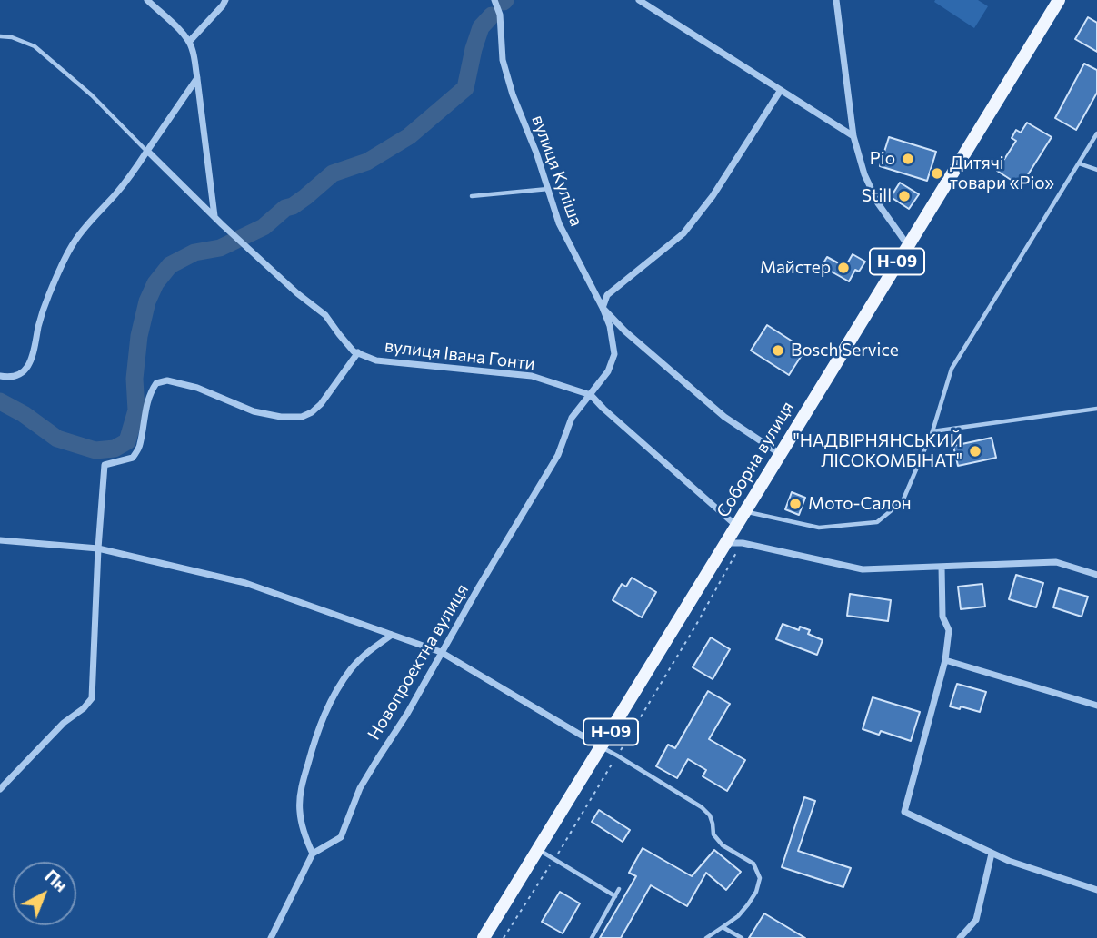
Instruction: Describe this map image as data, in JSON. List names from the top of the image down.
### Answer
{
  "streets": {
    "main road": ["Н-09", "Соборна вулиця"],
    "street": ["вулиця Куліша", "вулиця Івана Гонти", "Новопроектна вулиця"]
  },
  "crossings": [
    ["вулиця Куліша", "Соборна вулиця"],
    ["вулиця Куліша", "Новопроектна вулиця"],
    ["вулиця Івана Гонти", "Соборна вулиця"],
    ["вулиця Івана Гонти", "Новопроектна вулиця"]
  ],
  "places": [
    "Ріо",
    "Дитячі товари «Ріо»",
    "Still",
    "Майстер",
    "Bosch Service",
    "\"НАДВІРНЯНСЬКИЙ ЛІСОКОМБІНАТ\"",
    "Мото-Салон"
  ],
  "north": "top right"
}
